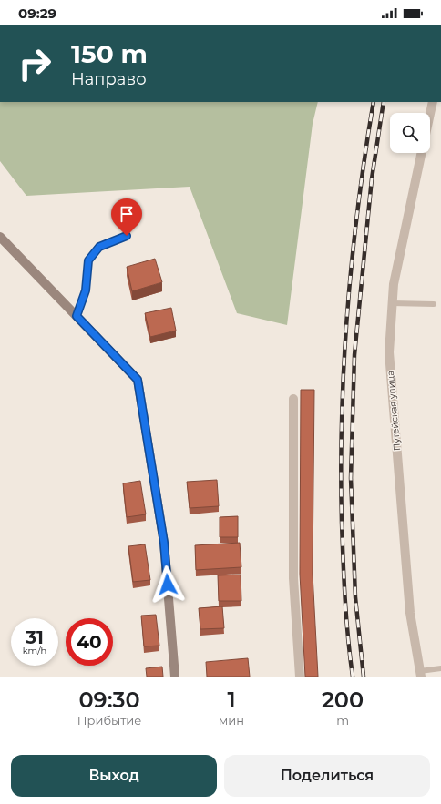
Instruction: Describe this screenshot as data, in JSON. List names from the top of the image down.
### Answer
{
  "streets": {
    "street": ["Путейская улица"]
  },
  "page": {
    "status": "09:29",
    "turn": ["150 m", "Направо"],
    "speed": "31 km/h",
    "limit": "40",
    "eta": [
      "09:30",
      "Прибытие",
      "1",
      "мин",
      "200",
      "m"
    ],
    "buttons": ["Выход", "Поделиться"]
  }
}
